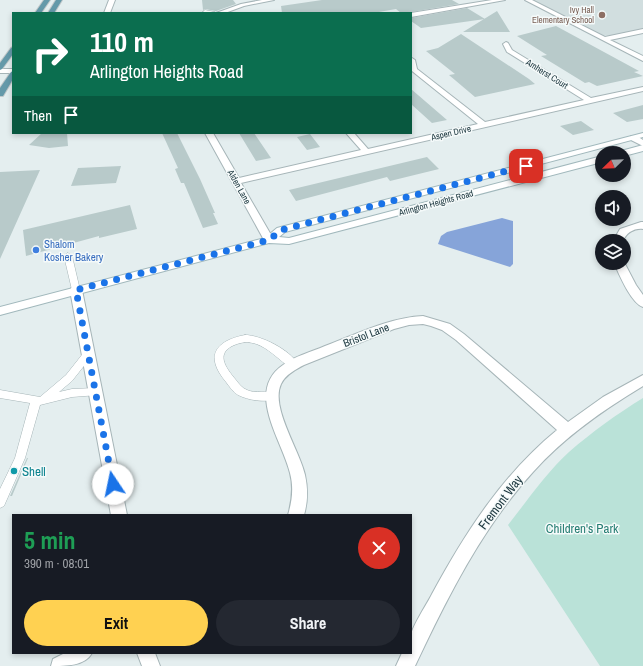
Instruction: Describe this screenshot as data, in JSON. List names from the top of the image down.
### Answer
{
  "streets": {
    "street": [
      "Amherst Court",
      "Aspen Drive",
      "Alden Lane",
      "Arlington Heights Road",
      "Bristol Lane",
      "Fremont Way"
    ]
  },
  "crossings": [
    ["Amherst Court", "Aspen Drive"],
    ["Aspen Drive", "Alden Lane"],
    ["Alden Lane", "Arlington Heights Road"],
    ["Bristol Lane", "Fremont Way"]
  ],
  "parks": ["Children's Park"],
  "places": ["Ivy Hall Elementary School", "Shalom Kosher Bakery", "Shell"],
  "north": "bottom left",
  "page": {
    "turn": ["110 m", "Arlington Heights Road"],
    "then": "Then",
    "heading": ["5 min", "390 m · 08:01"],
    "buttons": ["Exit", "Share"]
  }
}
